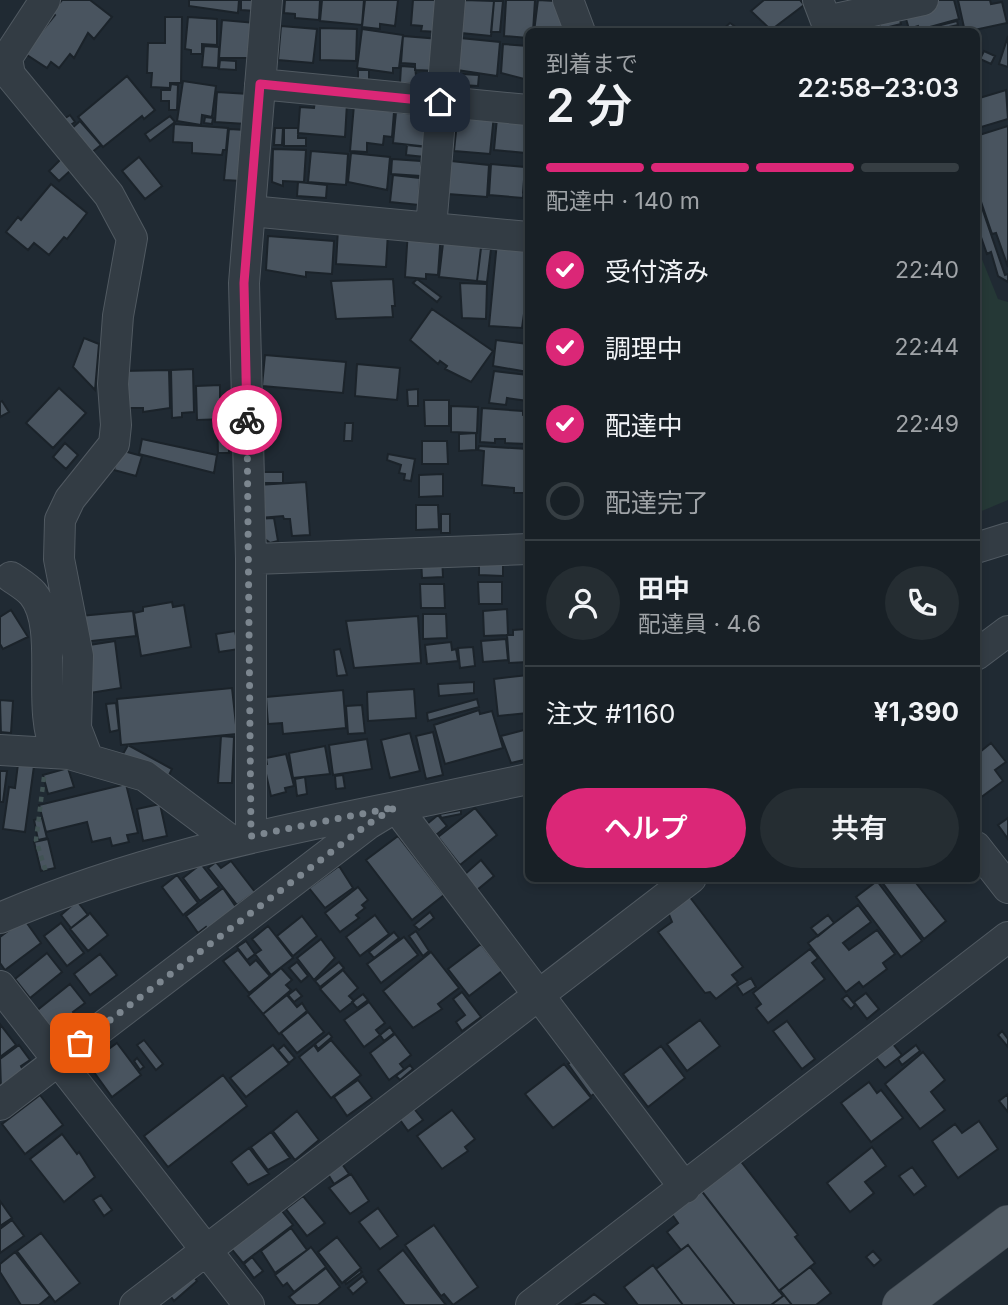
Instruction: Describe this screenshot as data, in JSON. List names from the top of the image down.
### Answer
{
  "page": {
    "heading": ["2 分", "到着まで", "22:58–23:03"],
    "panel": [
      "田中",
      "配達員 · 4.6",
      "注文 #1160",
      "¥1,390"
    ],
    "bar": "配達中 · 140 m",
    "list": [
      ["受付済み", "22:40"],
      ["調理中", "22:44"],
      ["配達中", "22:49"],
      "配達完了"
    ],
    "buttons": ["ヘルプ", "共有"]
  }
}
